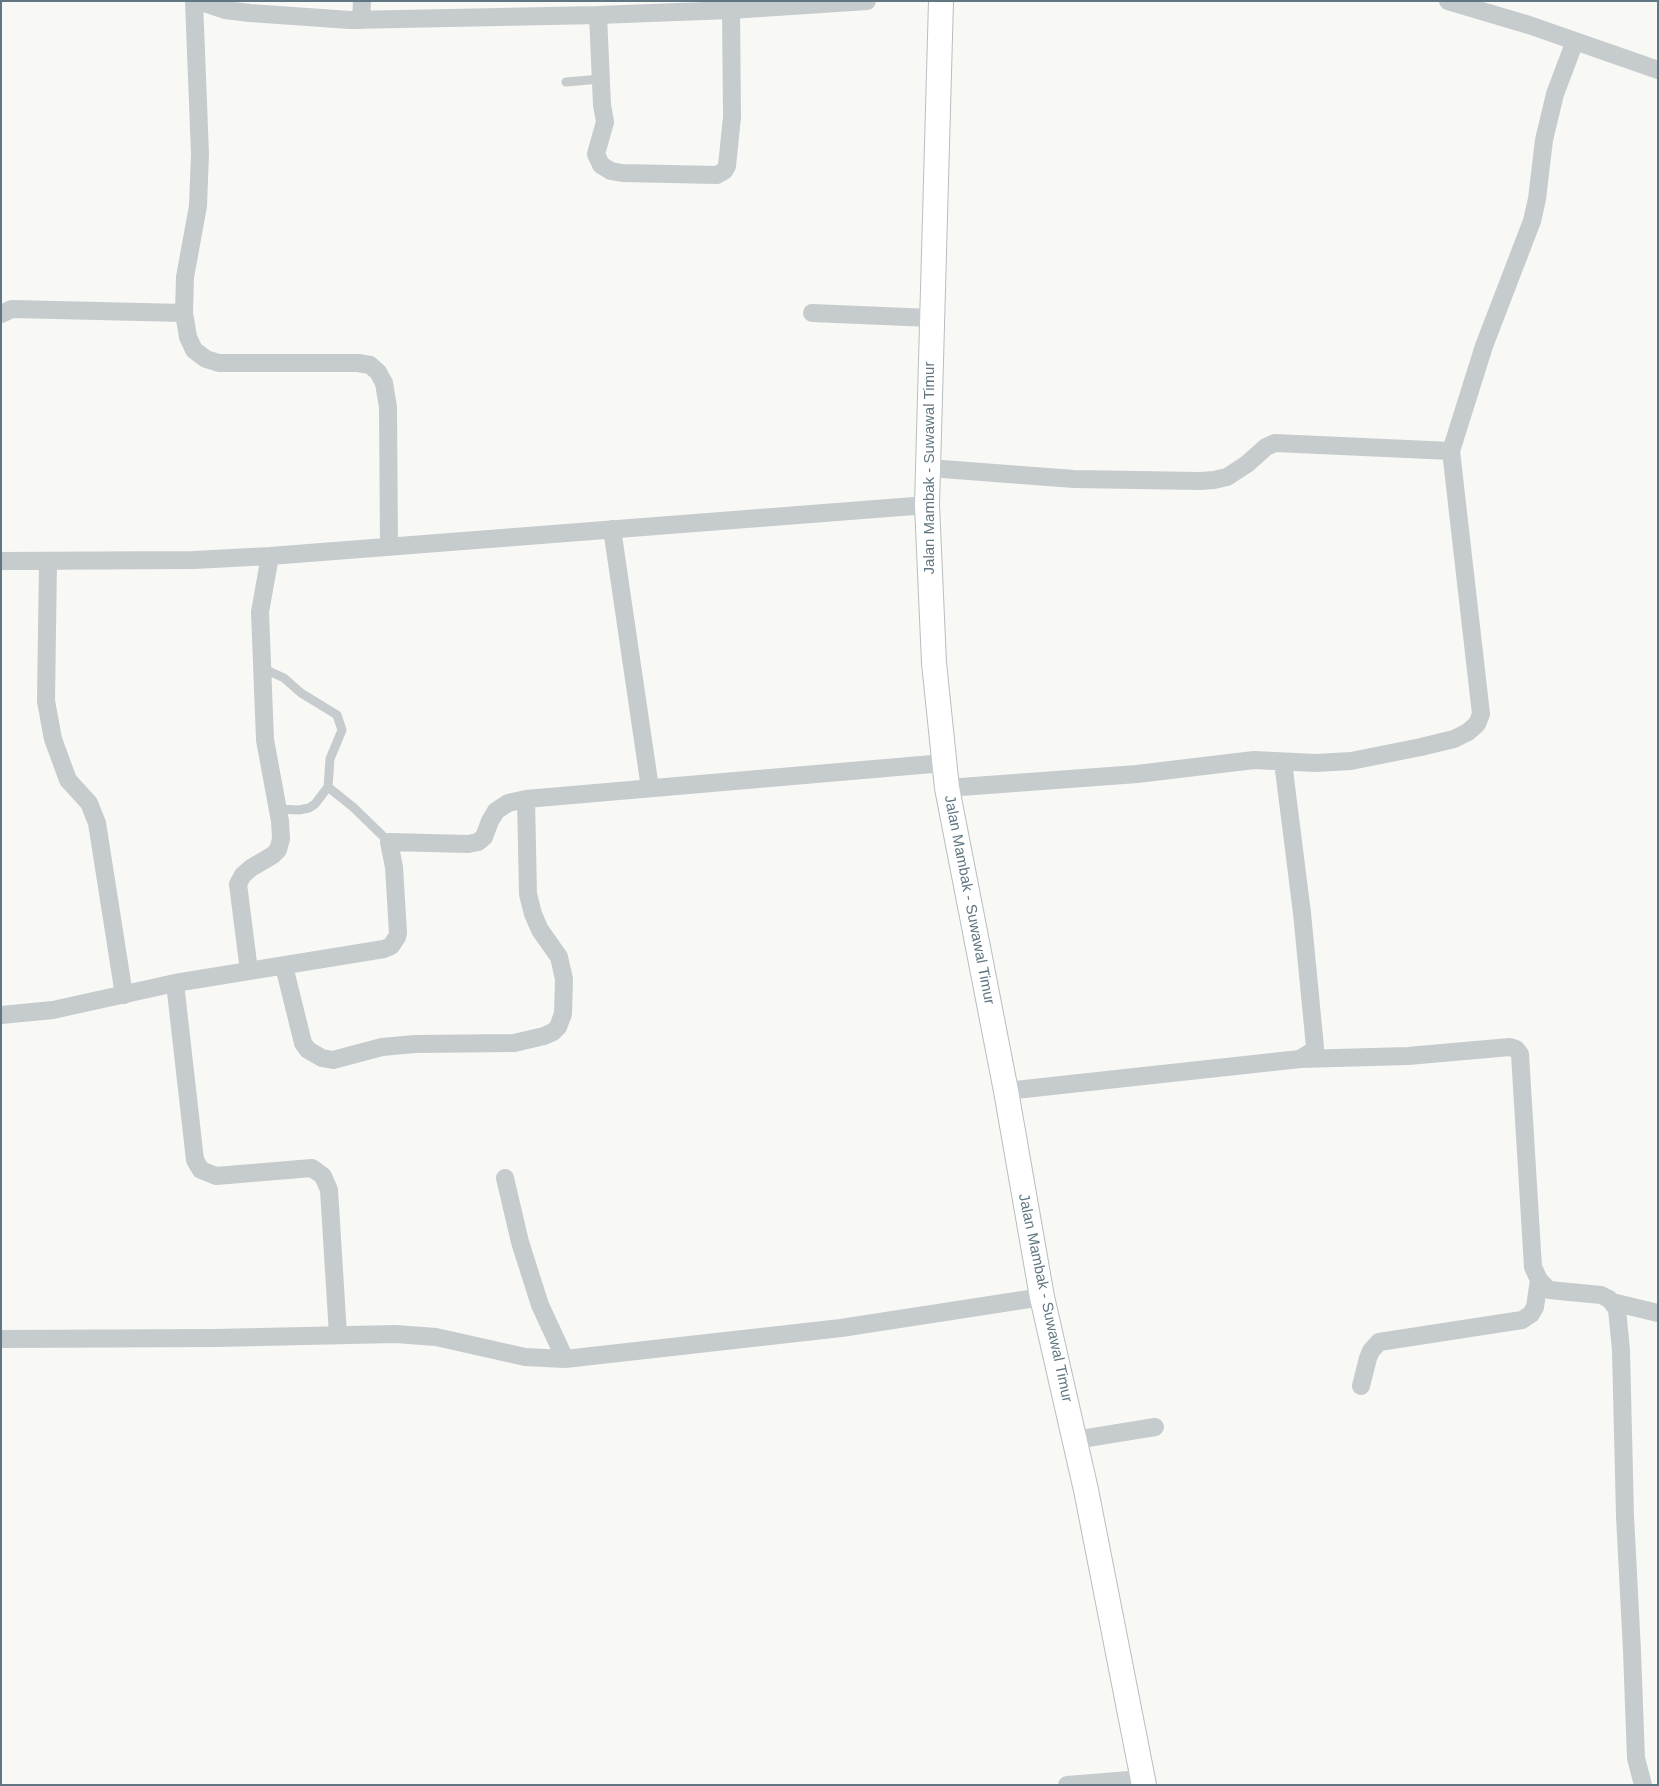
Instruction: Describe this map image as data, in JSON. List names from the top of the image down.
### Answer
{
  "streets": {
    "street": ["Jalan Mambak - Suwawal Timur"]
  }
}
